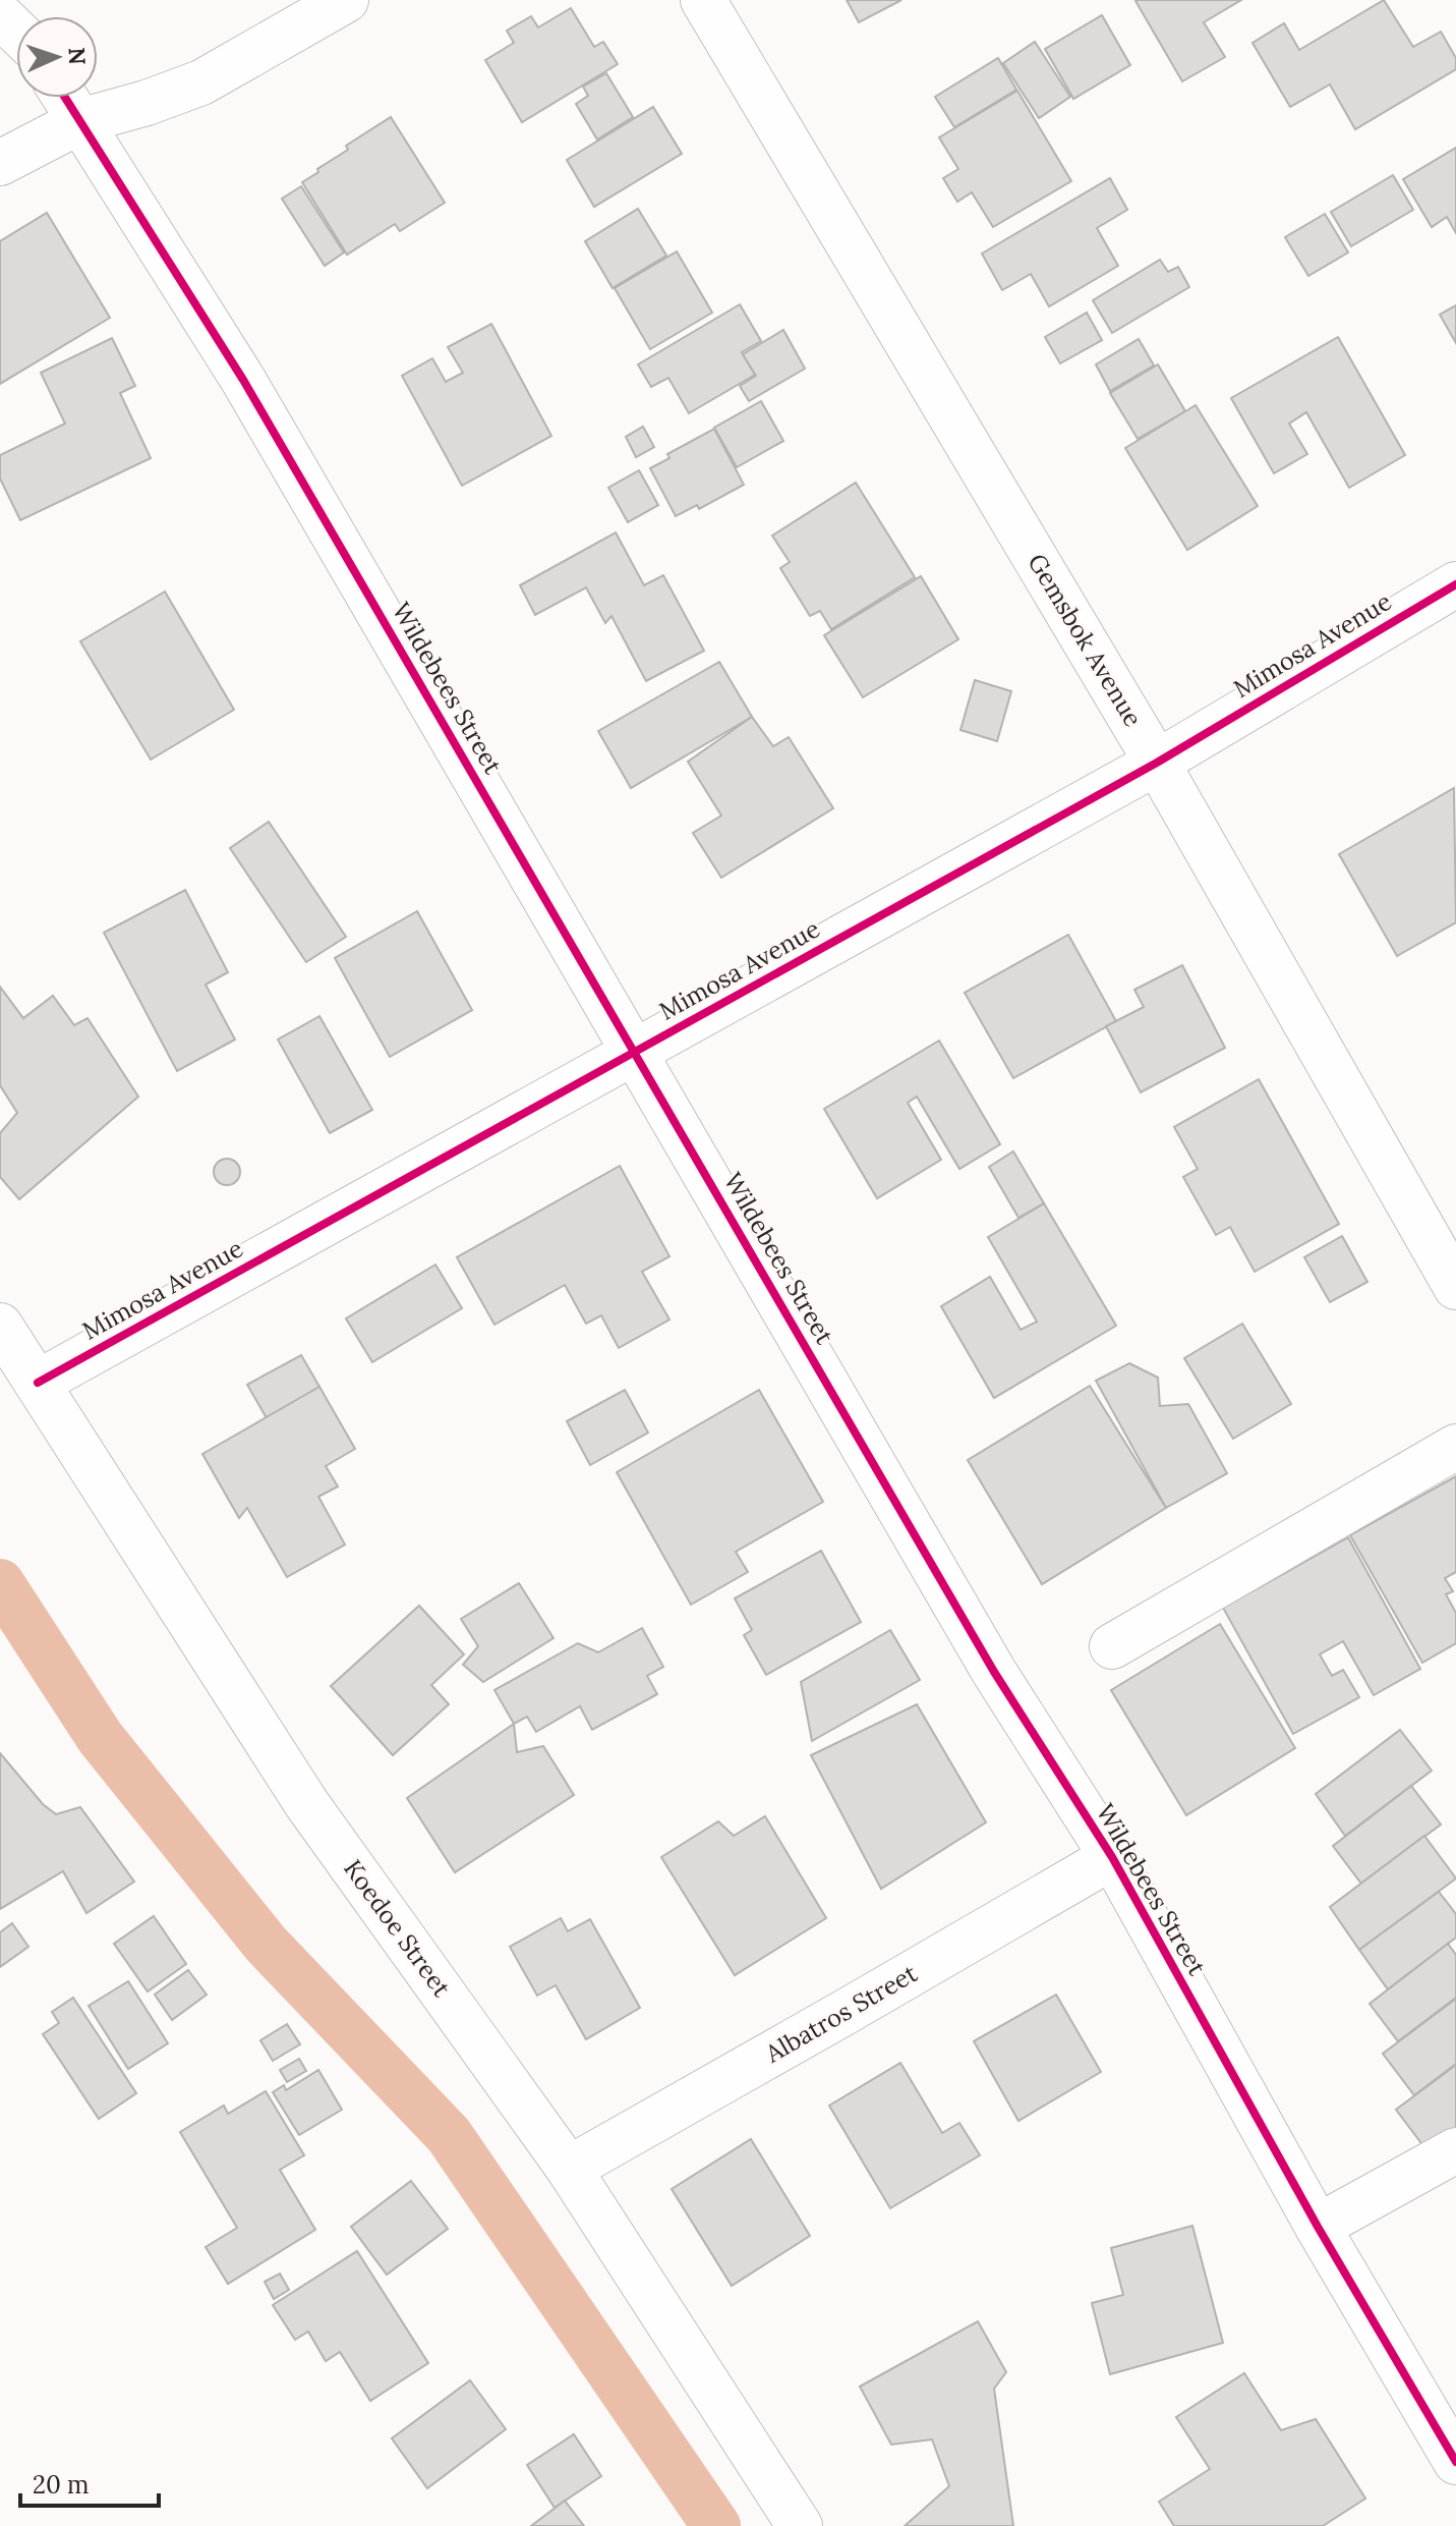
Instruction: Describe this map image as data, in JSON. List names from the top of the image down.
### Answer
{
  "streets": {
    "street": [
      "Gemsbok Avenue",
      "Mimosa Avenue",
      "Wildebees Street",
      "Koedoe Street",
      "Albatros Street"
    ]
  },
  "crossings": [
    ["Gemsbok Avenue", "Mimosa Avenue"],
    ["Mimosa Avenue", "Wildebees Street"],
    ["Mimosa Avenue", "Koedoe Street"],
    ["Wildebees Street", "Albatros Street"],
    ["Koedoe Street", "Albatros Street"]
  ],
  "scale_bar": "20 m",
  "north": "right"
}
